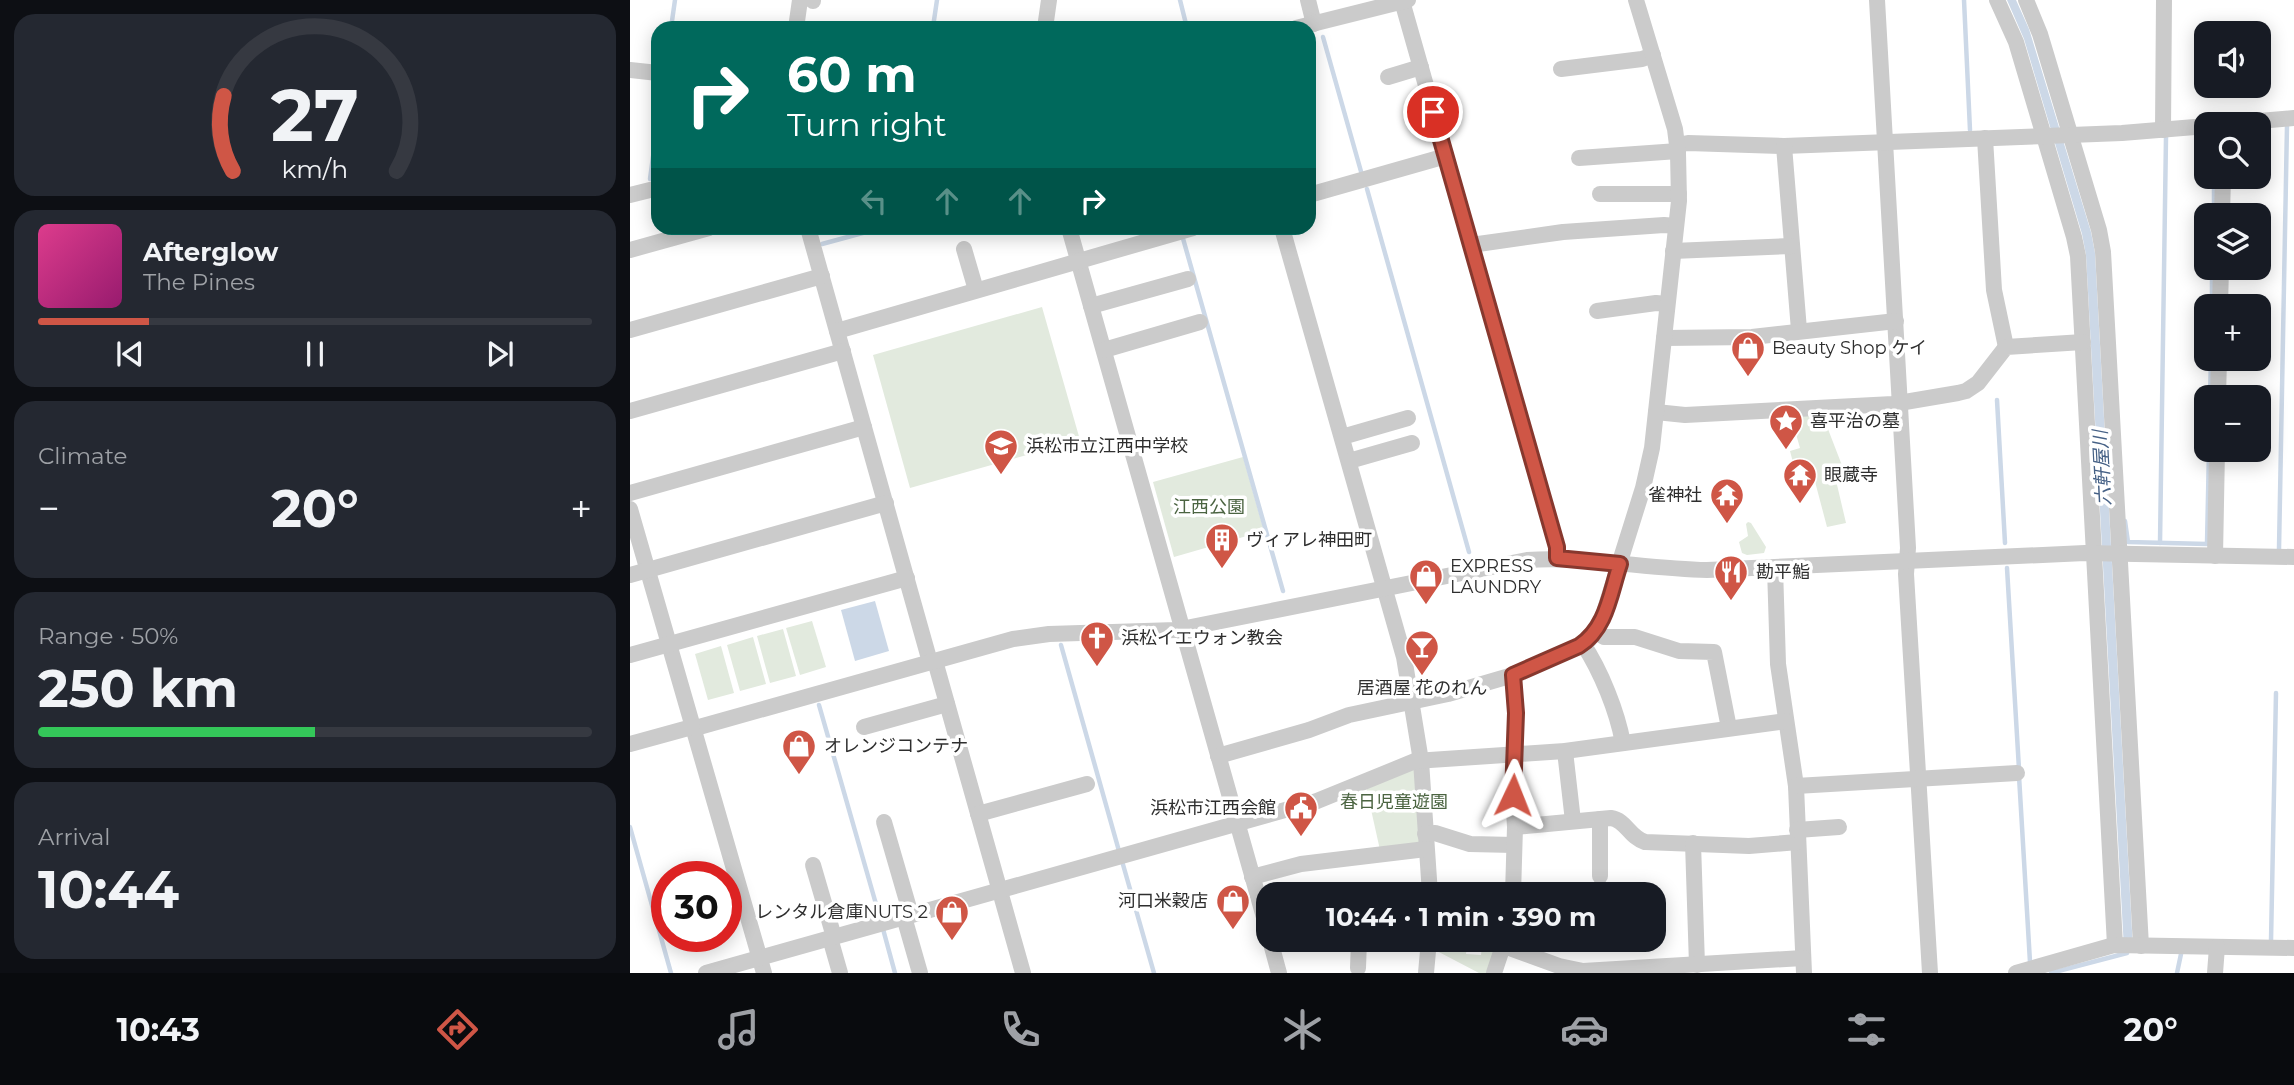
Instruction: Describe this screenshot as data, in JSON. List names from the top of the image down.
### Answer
{
  "water": ["六軒屋川"],
  "parks": ["江西公園", "春日児童遊園"],
  "places": {
    "shop": [
      "Beauty Shop ケイ",
      "EXPRESS LAUNDRY",
      "オレンジコンテナ",
      "河口米穀店",
      "レンタル倉庫NUTS 2"
    ],
    "place": ["喜平治の墓"],
    "school or university": ["浜松市立江西中学校"],
    "temple": ["眼蔵寺", "雀神社"],
    "building": ["ヴィアレ神田町"],
    "restaurant": ["勘平鮨"],
    "church": ["浜松イエウォン教会"],
    "bar": ["居酒屋 花のれん"],
    "public building": ["浜松市江西会館"]
  },
  "page": {
    "map_buttons": ["+", "−"],
    "turn": ["60 m", "Turn right"],
    "song": ["Afterglow", "The Pines"],
    "tile": [
      "Climate",
      ["Range · 50%", "250 km"],
      ["Arrival", "10:44"]
    ],
    "heat": ["−", "20°", "+"],
    "limit": "30",
    "trip": "10:44 · 1 min · 390 m",
    "tabs": ["10:43", "20°"],
    "gauge": ["27", "km/h"]
  }
}
